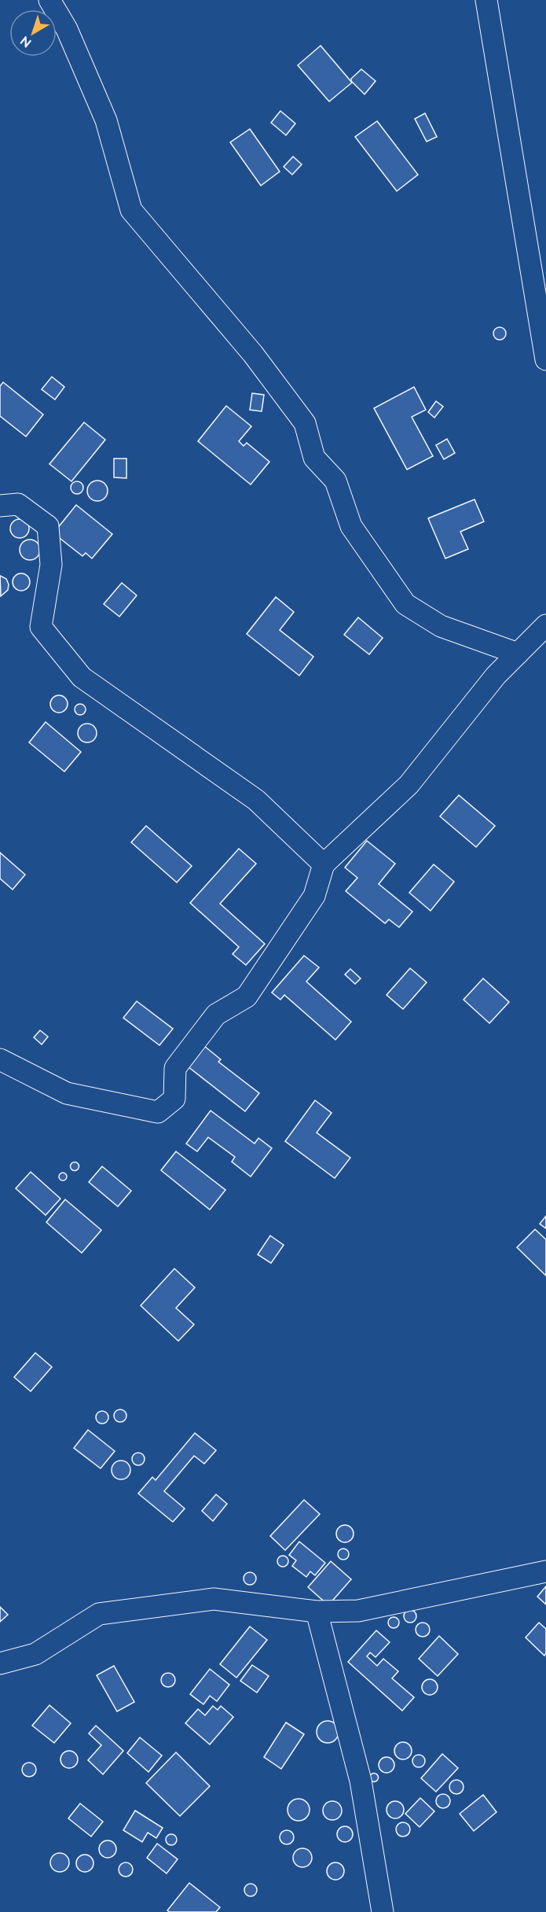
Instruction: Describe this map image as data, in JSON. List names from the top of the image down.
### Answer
{
  "north": "bottom left"
}
